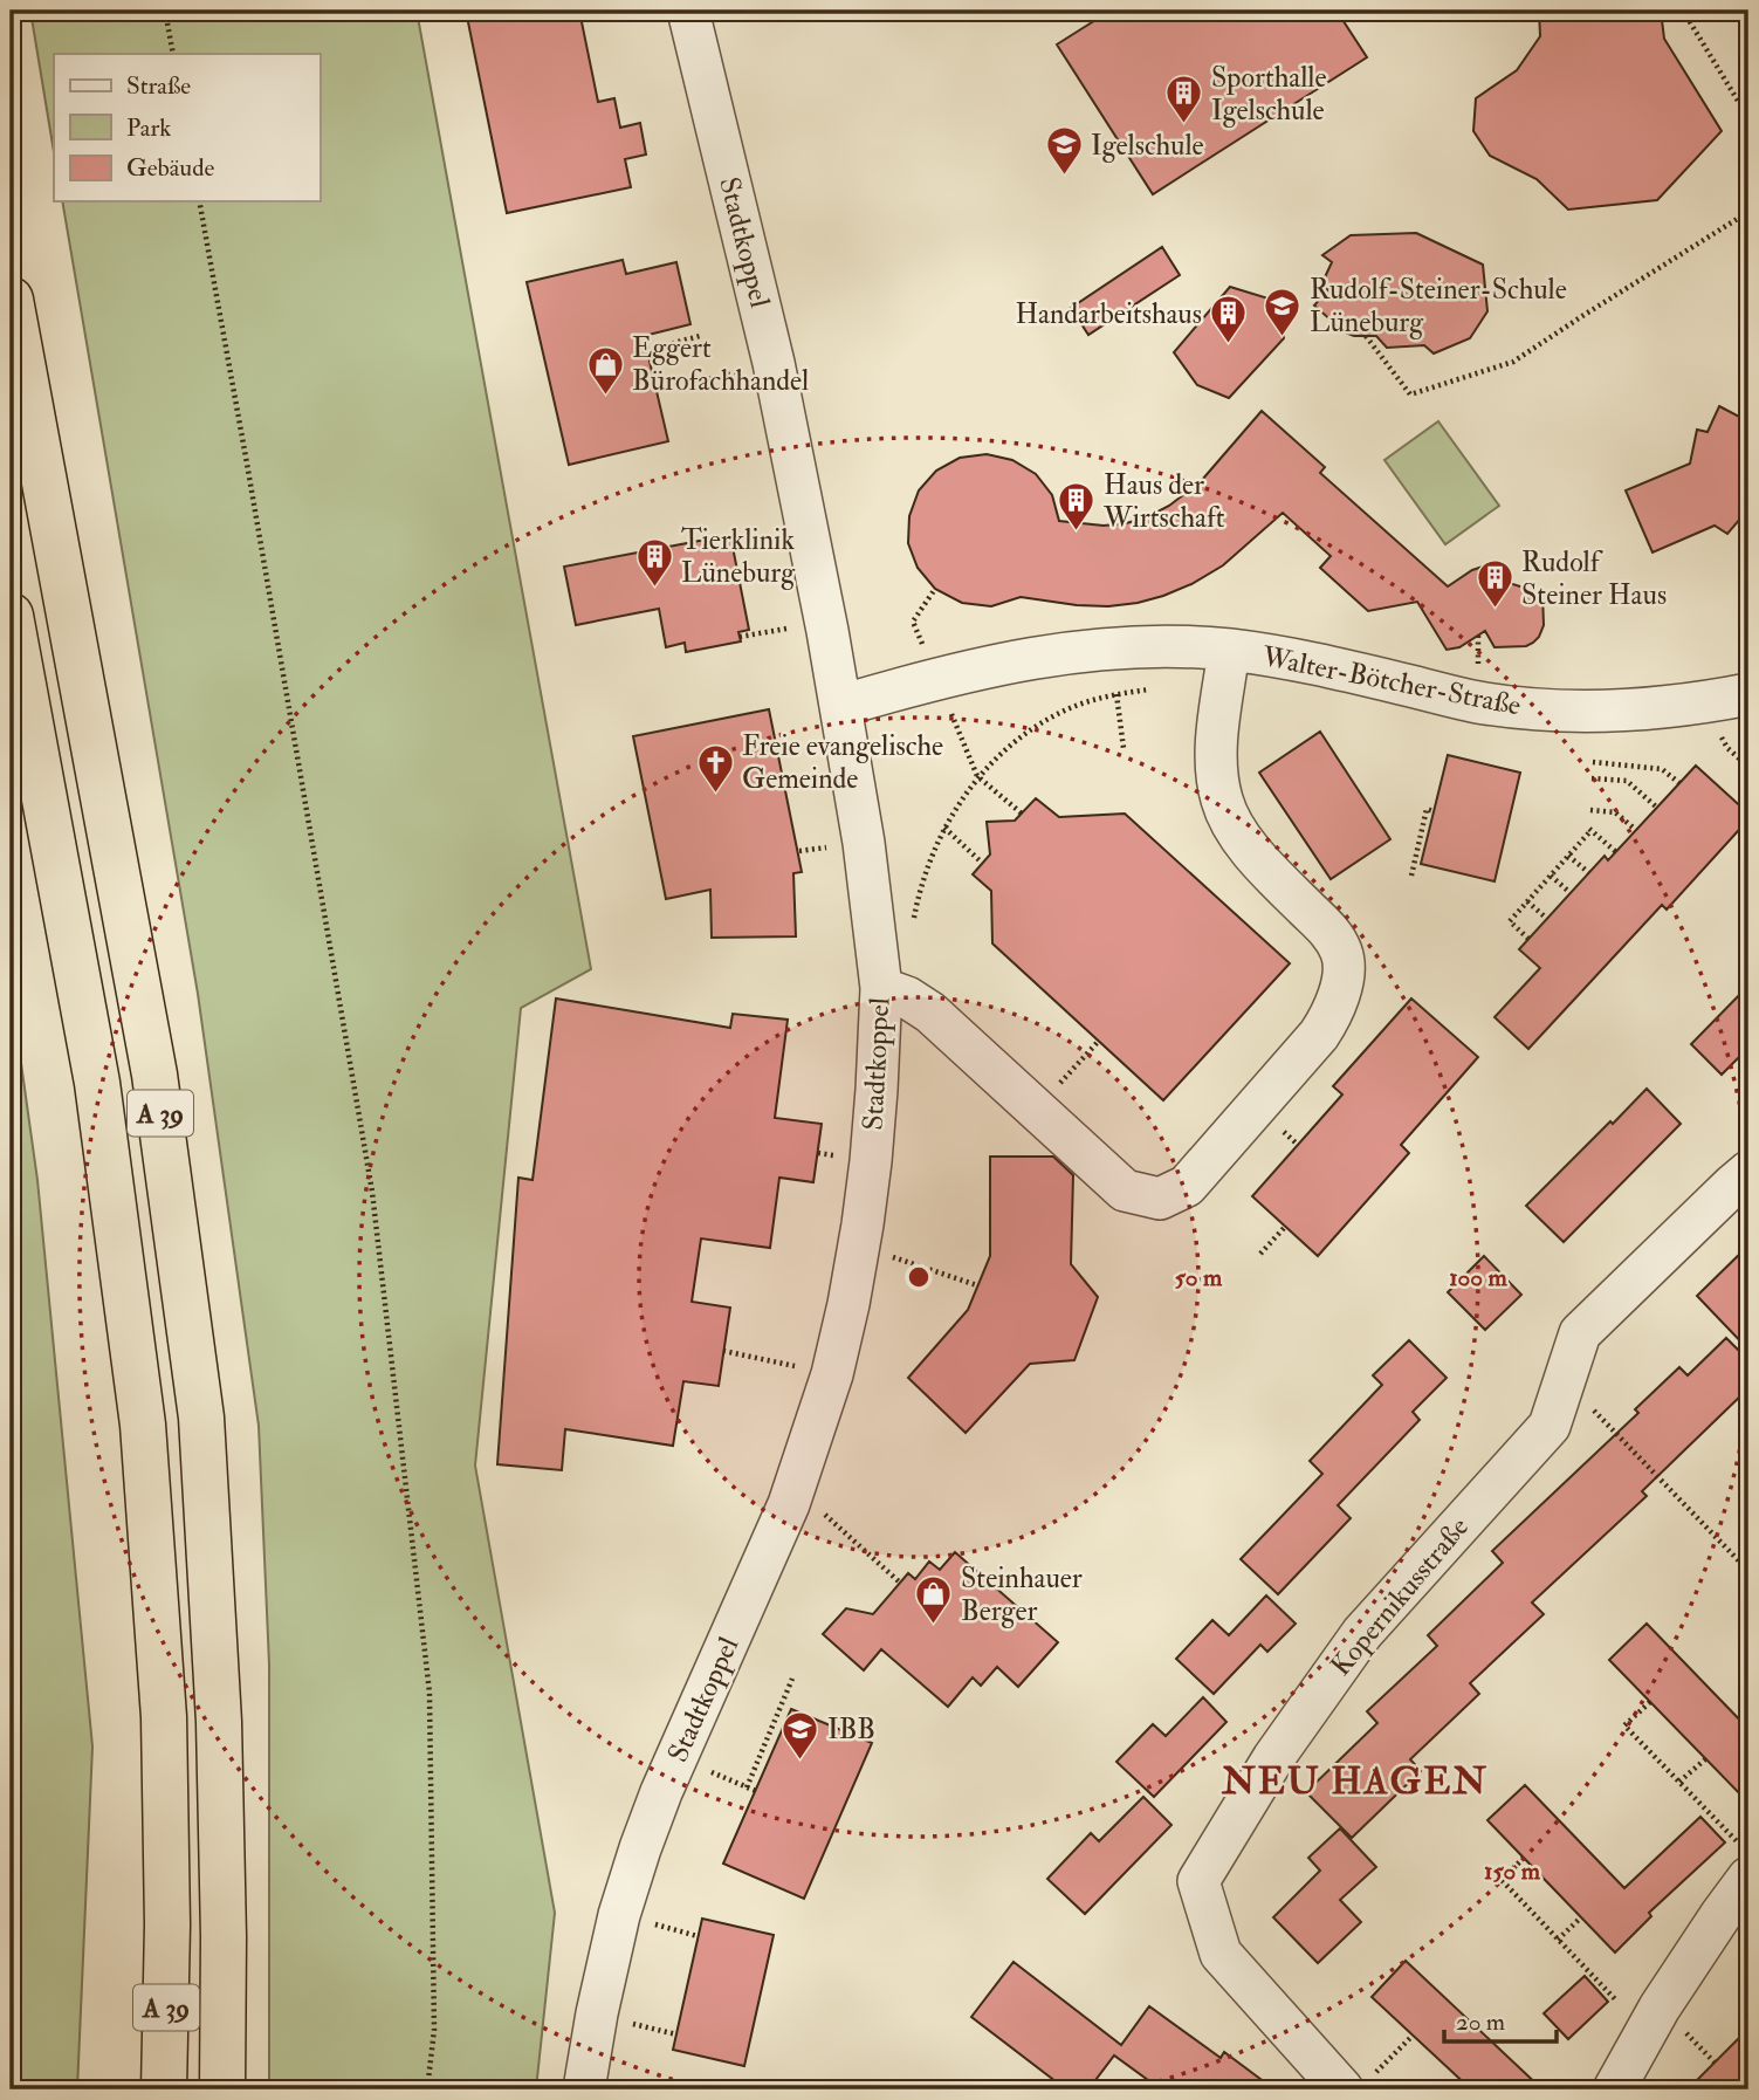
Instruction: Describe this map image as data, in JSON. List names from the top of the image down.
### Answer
{
  "streets": {
    "highway": ["A 39"],
    "street": ["Stadtkoppel", "Walter-Bötcher-Straße", "Kopernikusstraße"]
  },
  "crossings": [
    ["Stadtkoppel", "Walter-Bötcher-Straße"]
  ],
  "districts": ["NEU HAGEN"],
  "places": {
    "building": [
      "Sporthalle Igelschule",
      "Handarbeitshaus",
      "Haus der Wirtschaft",
      "Tierklinik Lüneburg",
      "Rudolf Steiner Haus"
    ],
    "school or university": ["Igelschule", "Rudolf-Steiner-Schule Lüneburg", "IBB"],
    "shop": ["Eggert Bürofachhandel", "Steinhauer Berger"],
    "church": ["Freie evangelische Gemeinde"]
  },
  "legend": ["Straße", "Park", "Gebäude"],
  "scale_bar": "20 m",
  "rings": ["50 m", "100 m", "150 m"]
}
